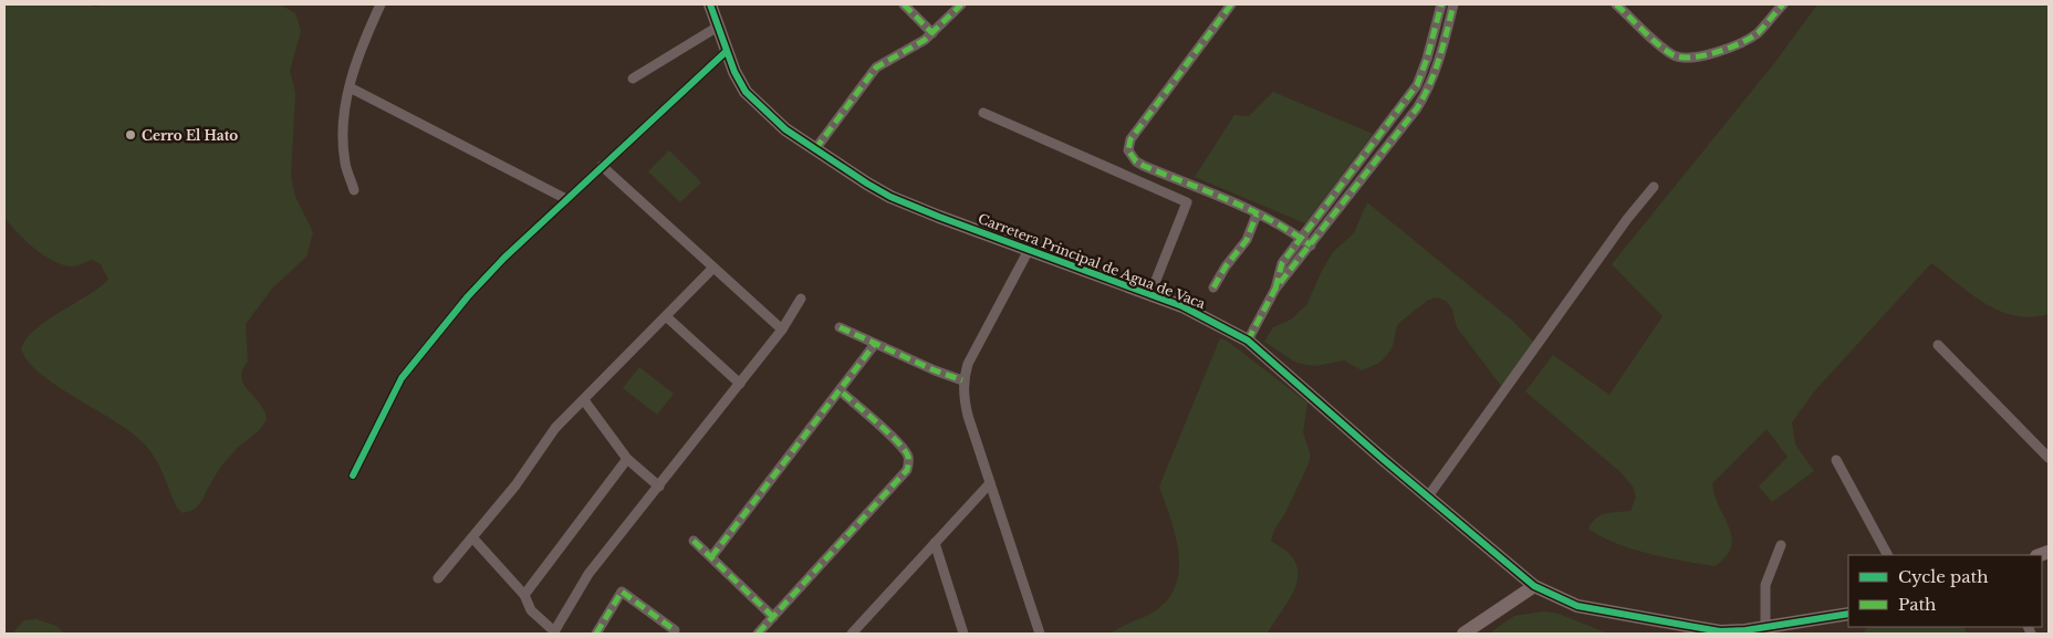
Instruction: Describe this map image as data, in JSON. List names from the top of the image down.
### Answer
{
  "streets": {
    "street": ["Carretera Principal de Agua de Vaca"]
  },
  "places": ["Cerro El Hato"],
  "legend": ["Cycle path", "Path"]
}
